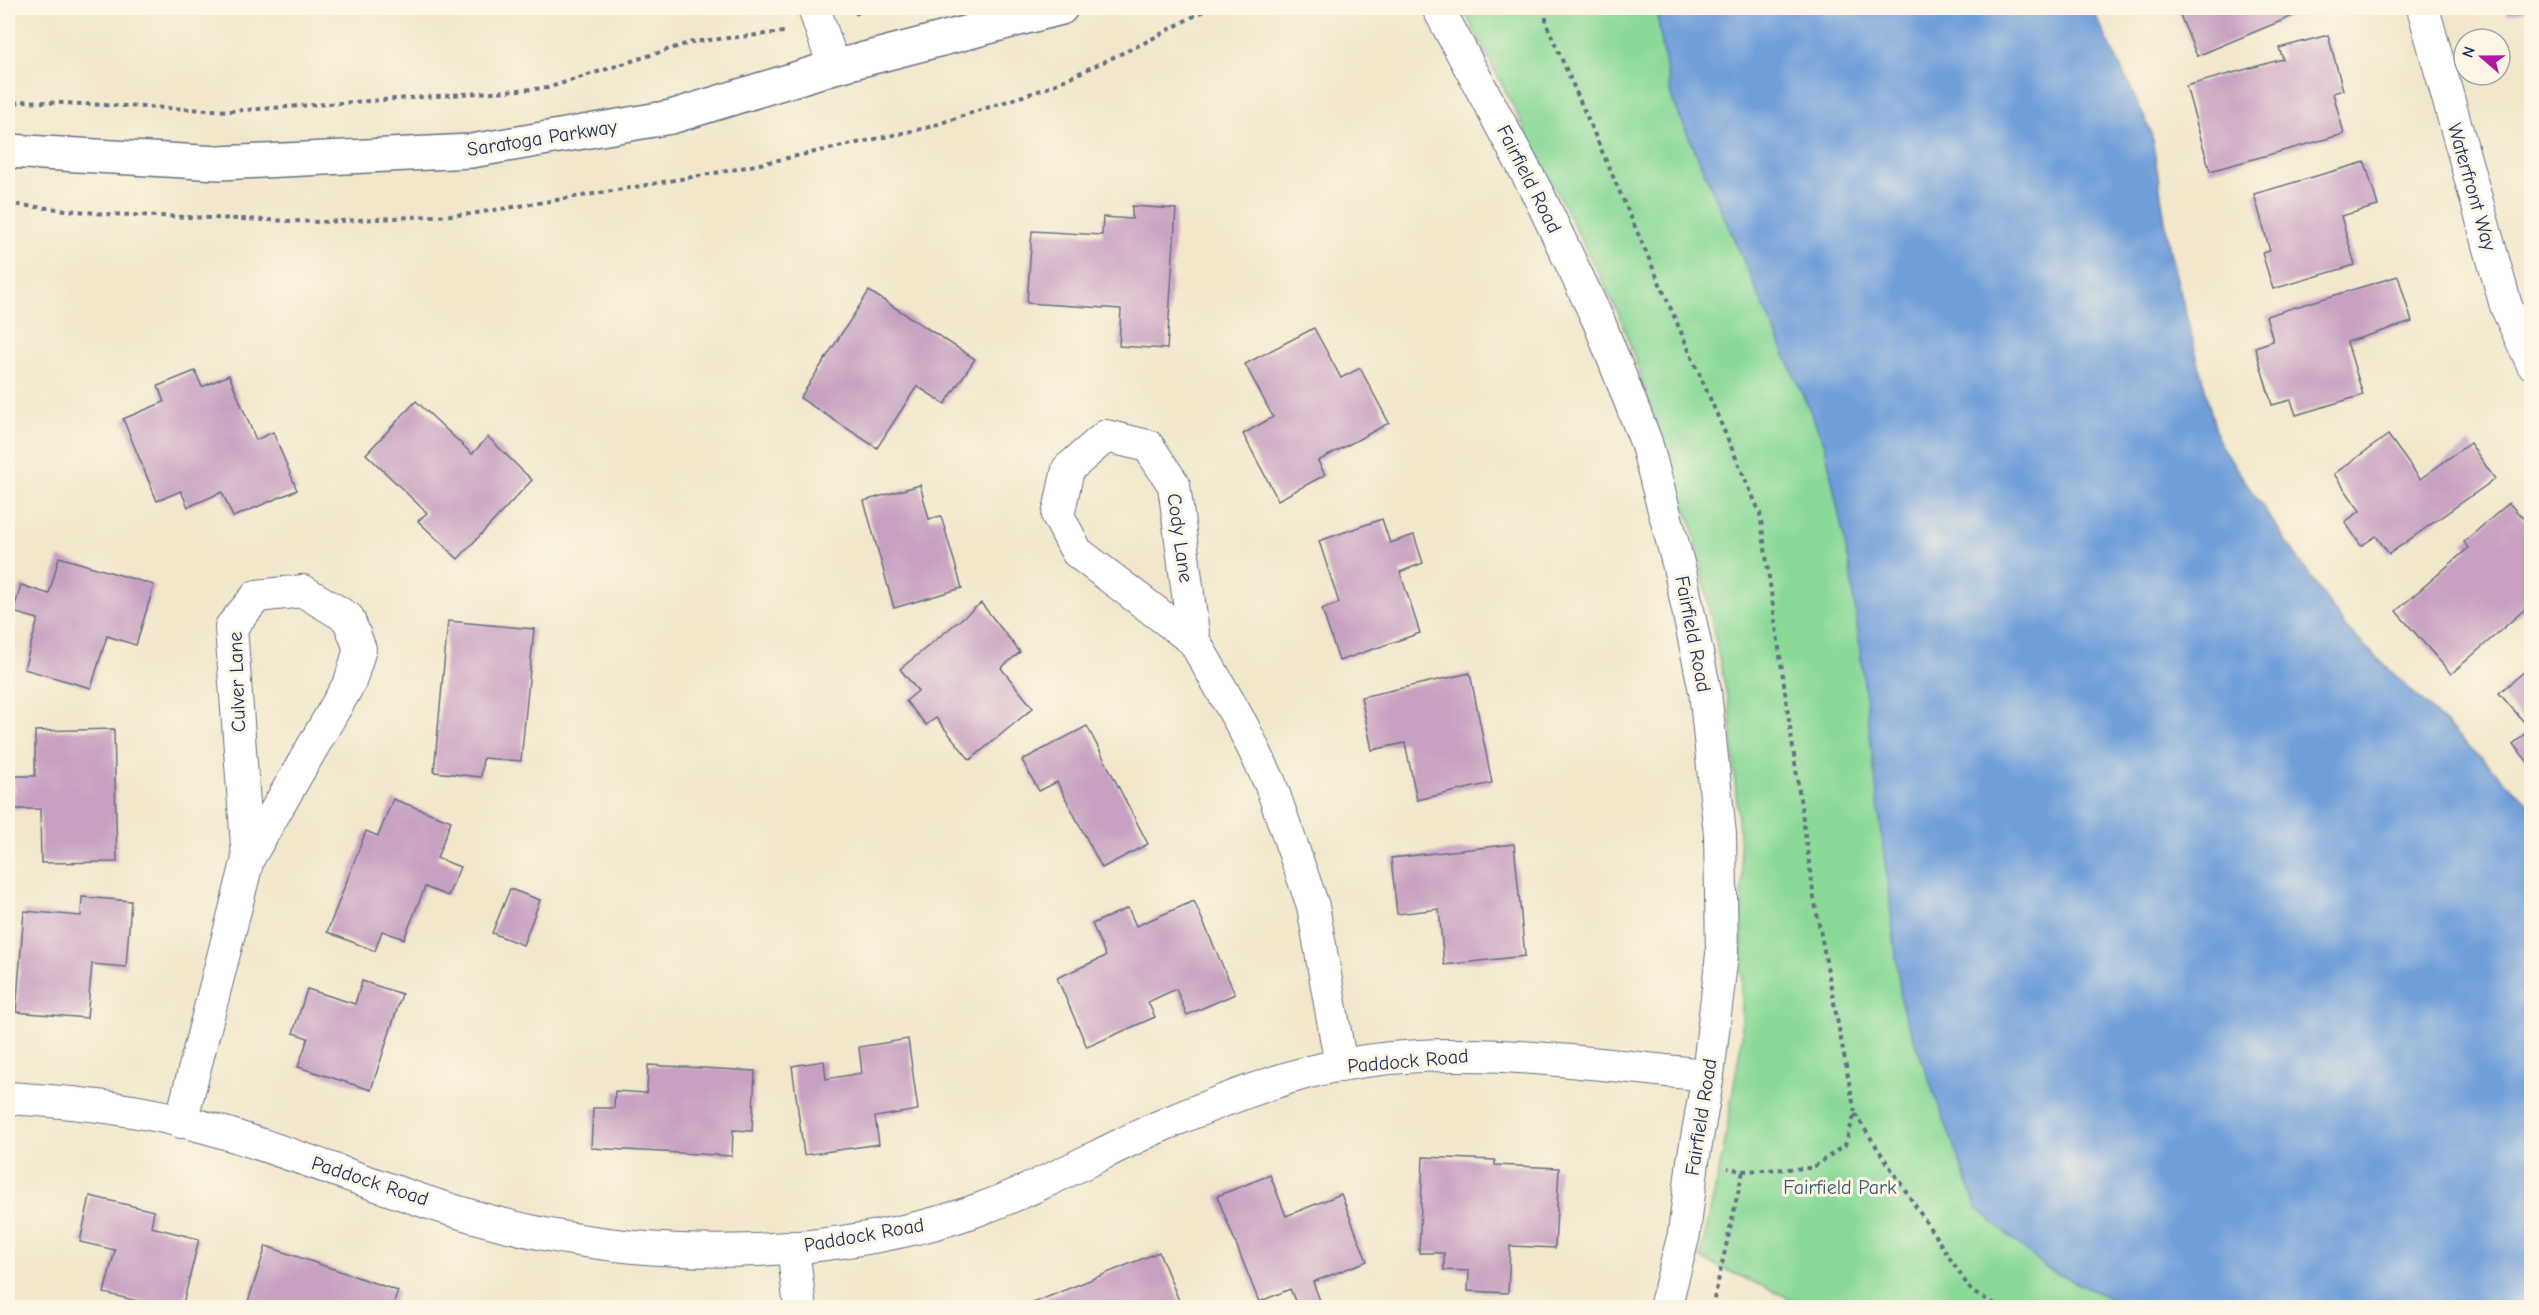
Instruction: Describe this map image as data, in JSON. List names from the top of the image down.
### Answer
{
  "streets": {
    "street": [
      "Saratoga Parkway",
      "Fairfield Road",
      "Waterfront Way",
      "Cody Lane",
      "Culver Lane",
      "Paddock Road"
    ]
  },
  "crossings": [
    ["Fairfield Road", "Paddock Road"],
    ["Cody Lane", "Paddock Road"],
    ["Culver Lane", "Paddock Road"]
  ],
  "parks": ["Fairfield Park"],
  "north": "left"
}
